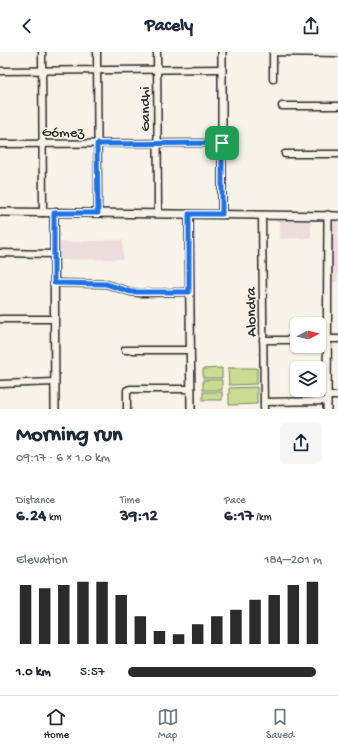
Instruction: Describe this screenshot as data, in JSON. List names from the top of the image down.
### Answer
{
  "streets": {
    "street": ["Gandhi", "Gómez", "Alondra"]
  },
  "crossings": [
    ["Gandhi", "Gómez"]
  ],
  "north": "right",
  "page": {
    "header": "Pacely",
    "heading": ["Morning run", "09:17 · 6 × 1.0 km"],
    "stats": [
      ["Distance", "6.24 km"],
      ["Time", "39:12"],
      ["Pace", "6:17 /km"]
    ],
    "chart": ["Elevation", "184–201 m"],
    "list": [
      {
        "name": "1.0 km",
        "note": "5:57"
      }
    ],
    "tabs": ["Home", "Map", "Saved"]
  }
}
